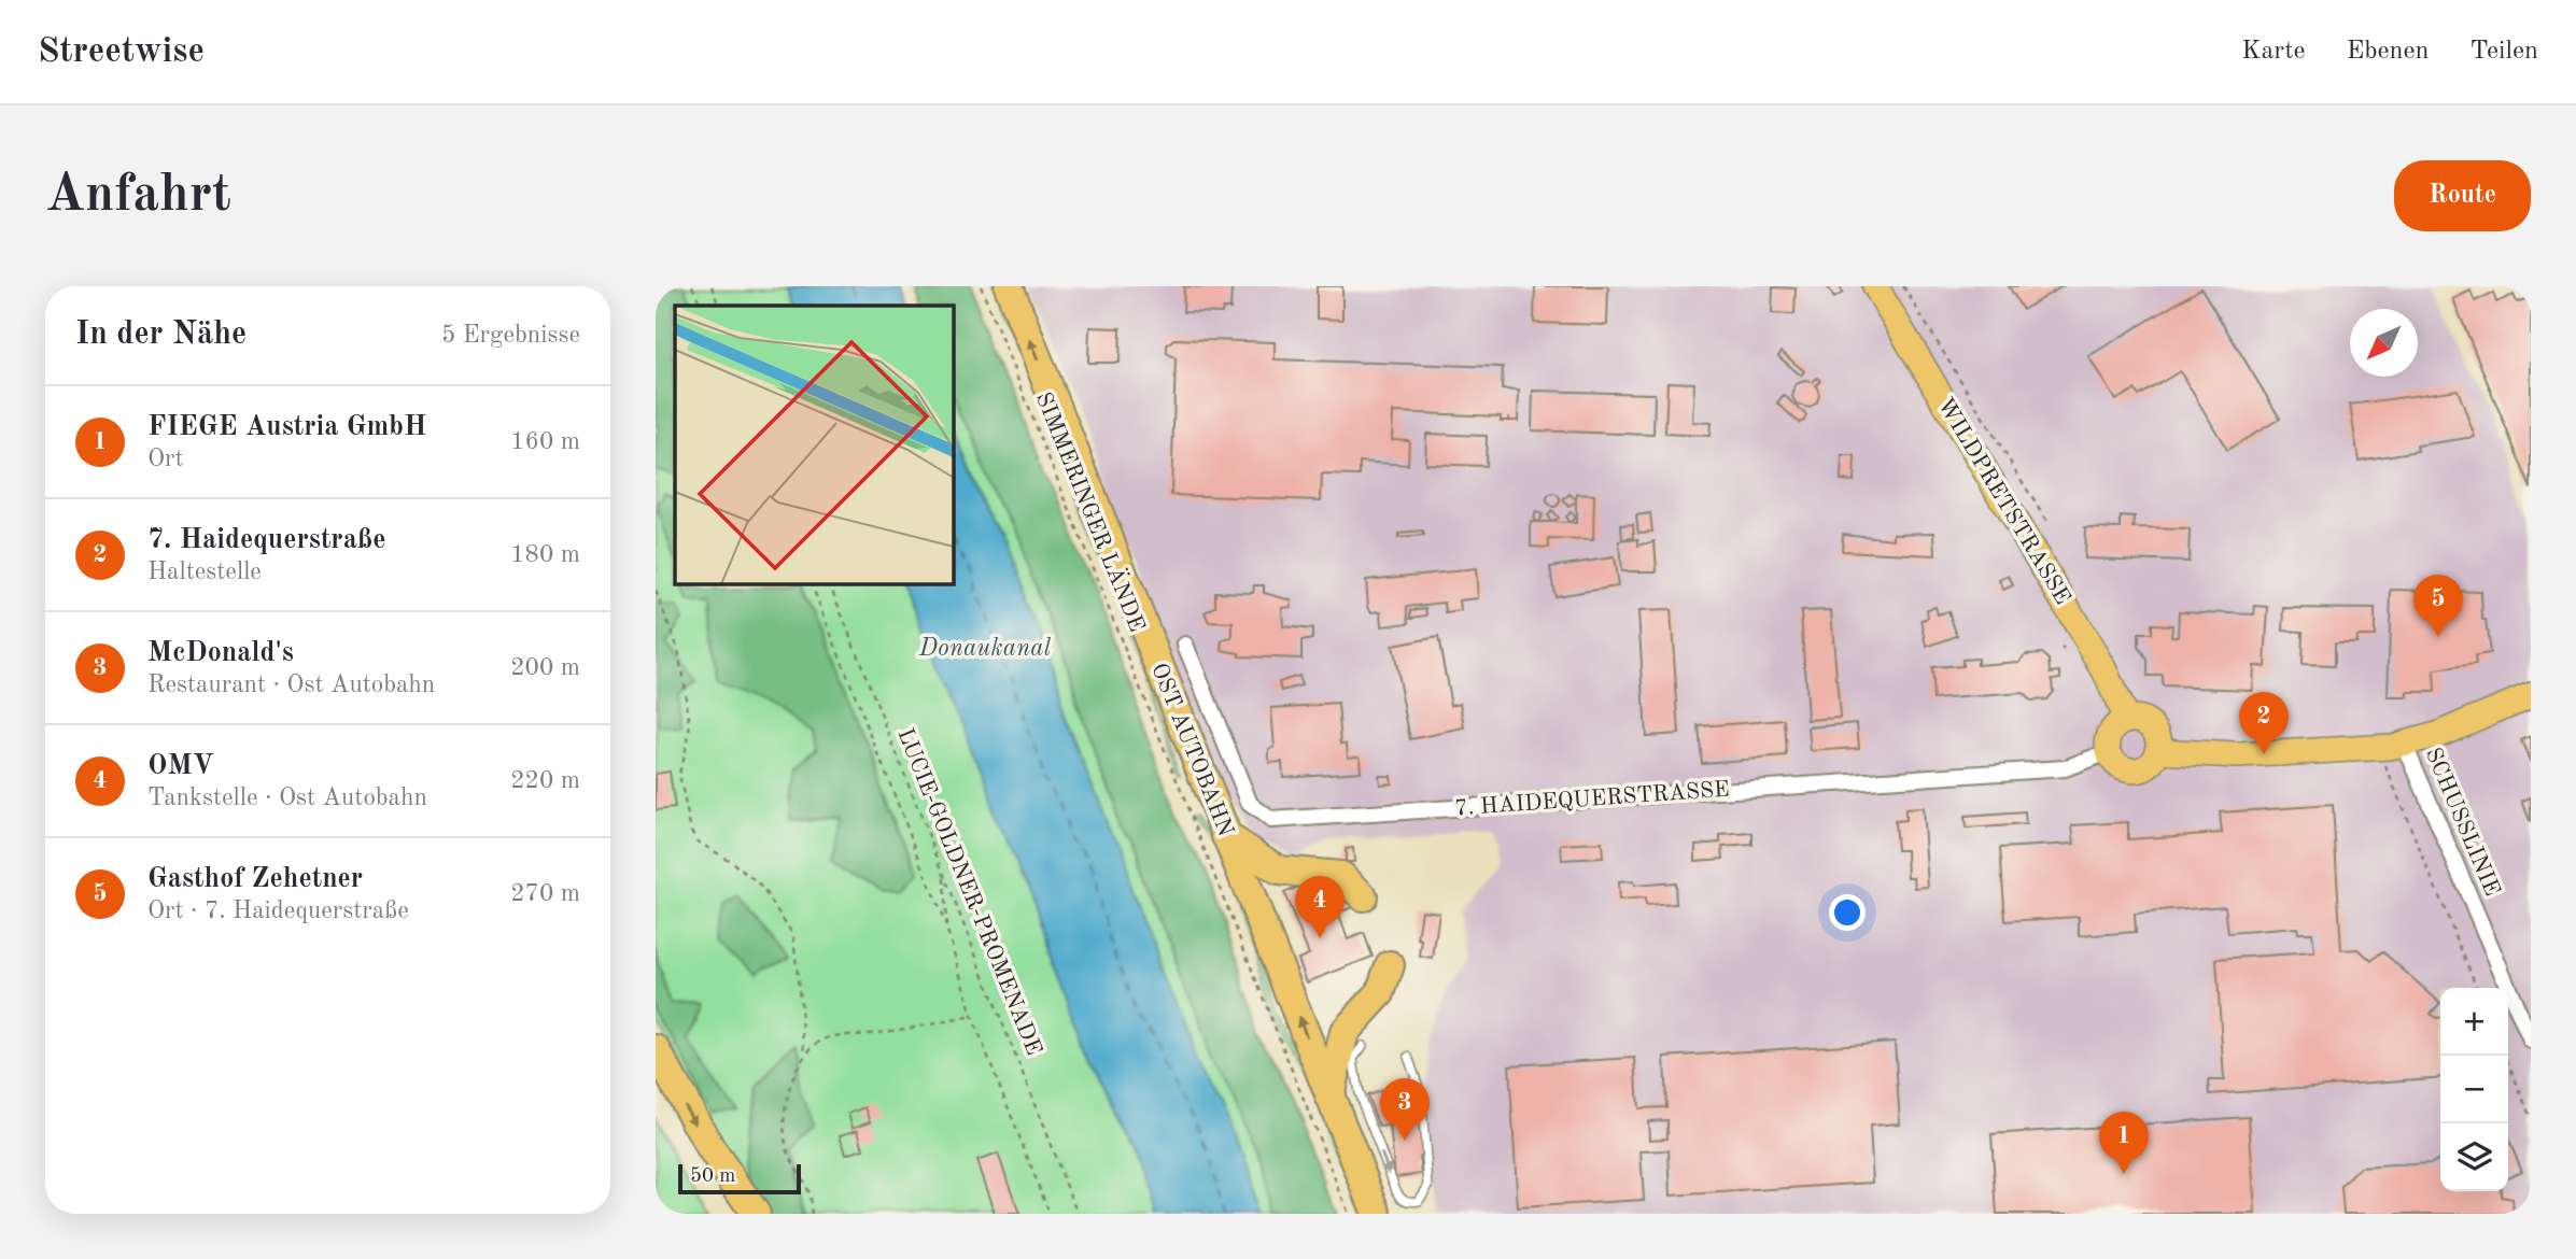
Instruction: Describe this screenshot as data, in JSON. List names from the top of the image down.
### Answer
{
  "streets": {
    "highway": ["OST AUTOBAHN"],
    "main road": ["WILDPRETSTRASSE"],
    "street": ["7. HAIDEQUERSTRASSE", "SCHUSSLINIE"],
    "path": ["SIMMERINGER LÄNDE", "LUCIE-GOLDNER-PROMENADE"]
  },
  "crossings": [
    ["WILDPRETSTRASSE", "7. HAIDEQUERSTRASSE"]
  ],
  "one_way": ["OST AUTOBAHN"],
  "water": ["Donaukanal"],
  "scale_bar": "50 m",
  "north": "bottom left",
  "page": {
    "header": "Streetwise",
    "nav": ["Karte", "Ebenen", "Teilen"],
    "buttons": "Route",
    "title": "Anfahrt",
    "heading": ["In der Nähe", "5 Ergebnisse"],
    "list": [
      {
        "mark": "1",
        "name": "FIEGE Austria GmbH",
        "note": "Ort",
        "value": "160 m"
      },
      {
        "mark": "2",
        "name": "7. Haidequerstraße",
        "note": "Haltestelle",
        "value": "180 m"
      },
      {
        "mark": "3",
        "name": "McDonald's",
        "note": "Restaurant · Ost Autobahn",
        "value": "200 m"
      },
      {
        "mark": "4",
        "name": "OMV",
        "note": "Tankstelle · Ost Autobahn",
        "value": "220 m"
      },
      {
        "mark": "5",
        "name": "Gasthof Zehetner",
        "note": "Ort · 7. Haidequerstraße",
        "value": "270 m"
      }
    ],
    "pins": [
      "5",
      "2",
      "4",
      "3",
      "1"
    ],
    "map_buttons": ["+", "−"],
    "scale": "50 m"
  }
}
